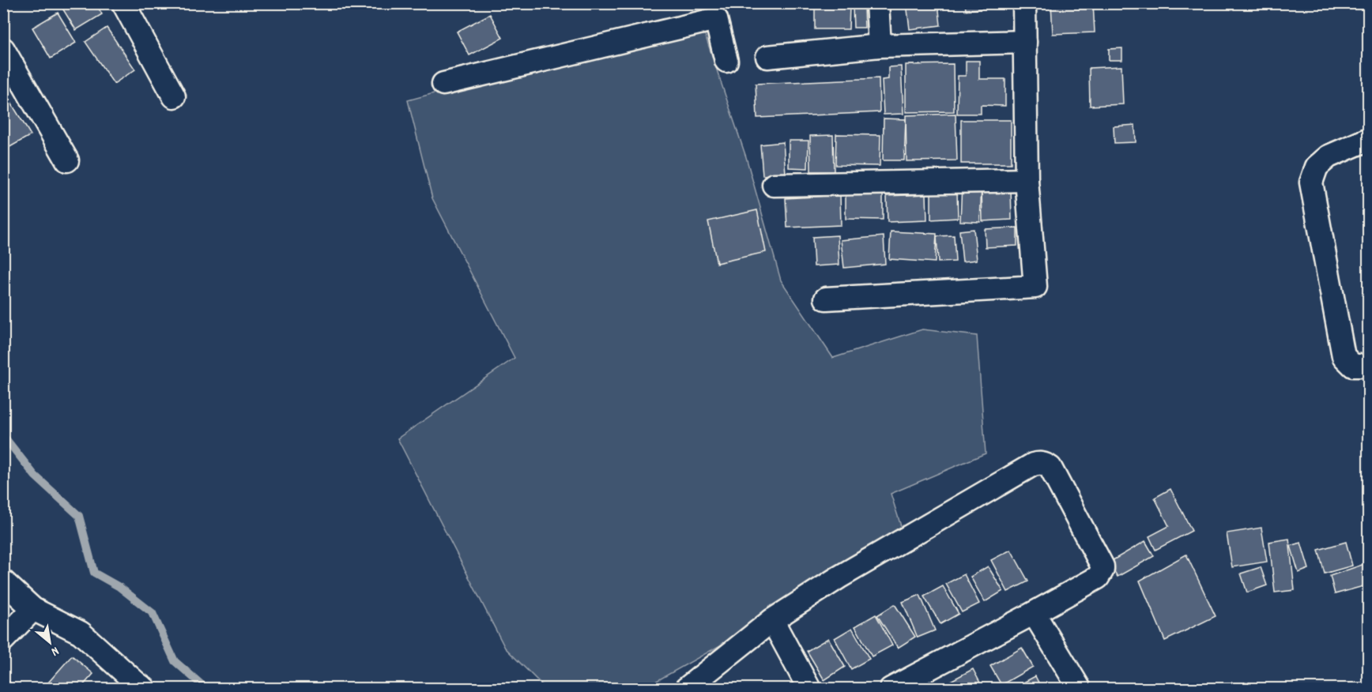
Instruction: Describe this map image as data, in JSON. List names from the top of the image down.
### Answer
{
  "north": "bottom right"
}
